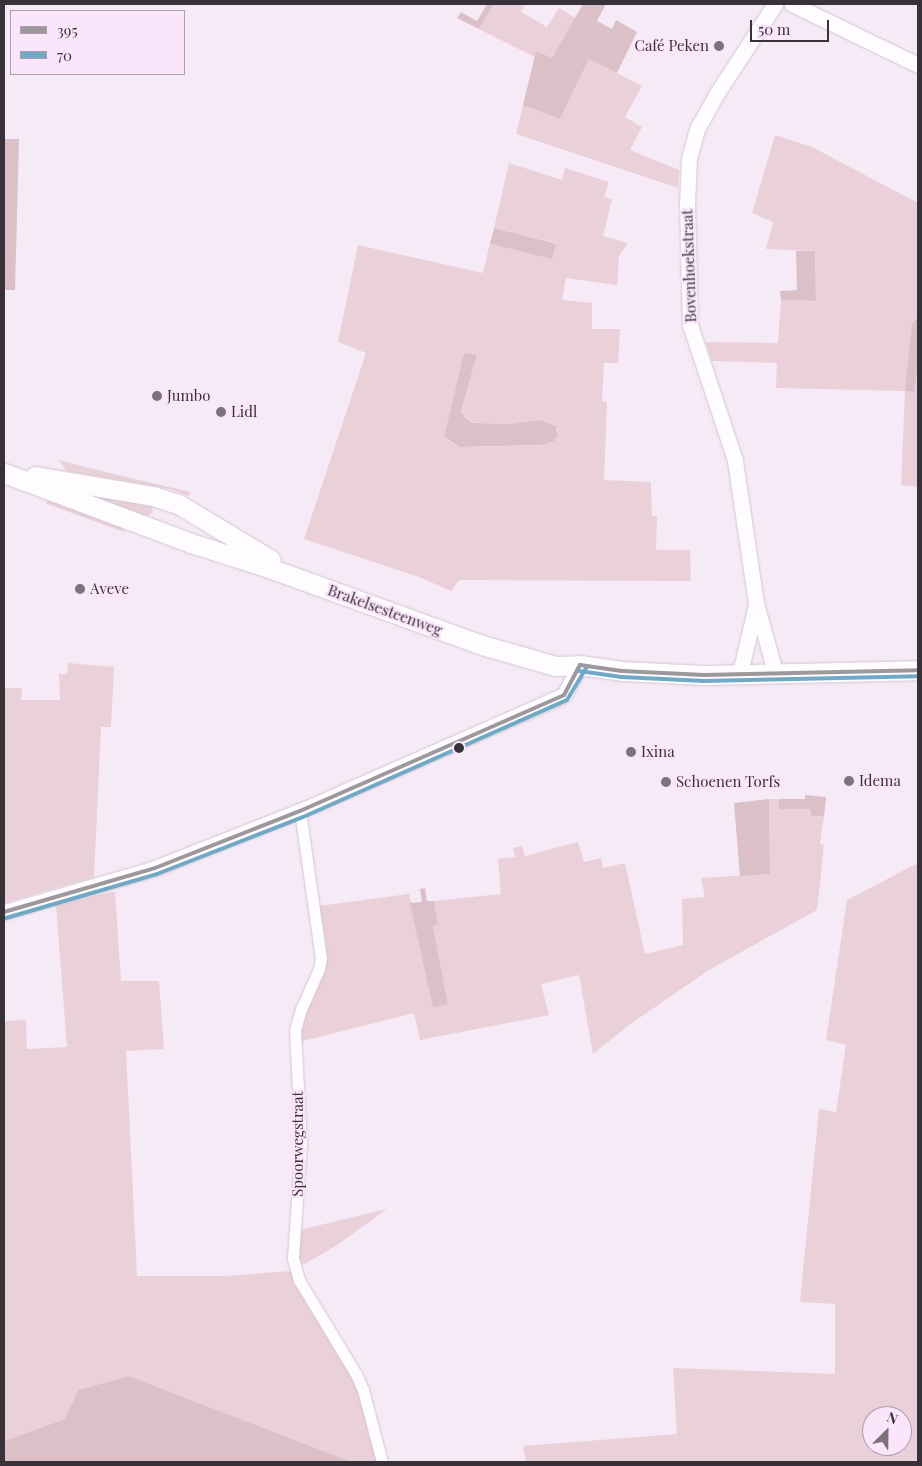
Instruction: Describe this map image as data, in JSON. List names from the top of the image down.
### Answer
{
  "streets": {
    "main road": ["Brakelsesteenweg"],
    "street": ["Bovenhoekstraat", "Spoorwegstraat"]
  },
  "crossings": [
    ["Bovenhoekstraat", "Brakelsesteenweg"]
  ],
  "places": [
    "Café Peken",
    "Jumbo",
    "Lidl",
    "Aveve",
    "Ixina",
    "Idema",
    "Schoenen Torfs"
  ],
  "lines": ["transit line 395", "transit line 70"],
  "legend": ["395", "70"],
  "scale_bar": "50 m",
  "north": "top right"
}
